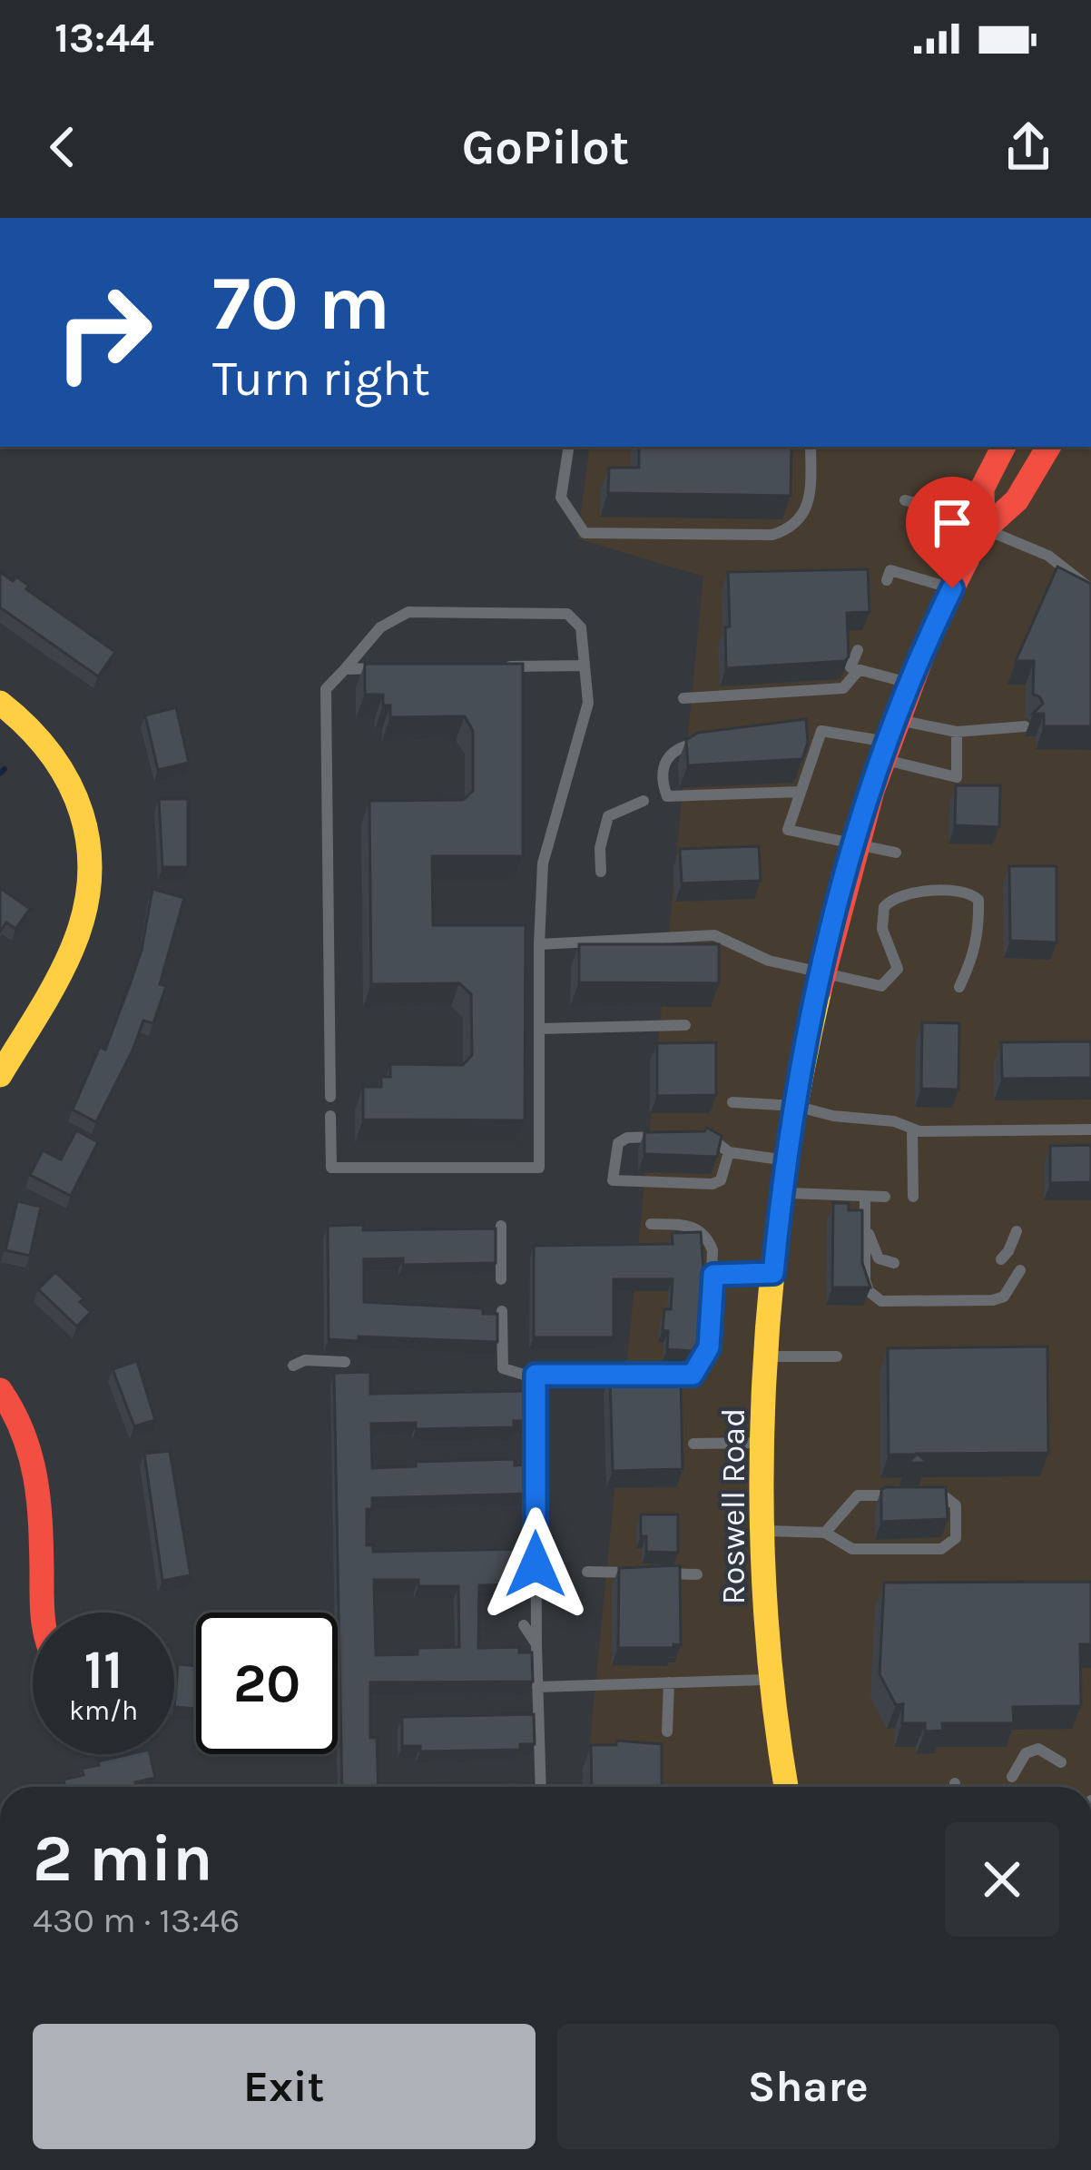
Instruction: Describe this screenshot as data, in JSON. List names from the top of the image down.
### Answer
{
  "streets": {
    "main road": ["Roswell Road"]
  },
  "page": {
    "status": "13:44",
    "header": "GoPilot",
    "turn": ["70 m", "Turn right"],
    "speed": "11 km/h",
    "limit": "20",
    "heading": ["2 min", "430 m · 13:46"],
    "buttons": ["Exit", "Share"]
  }
}
